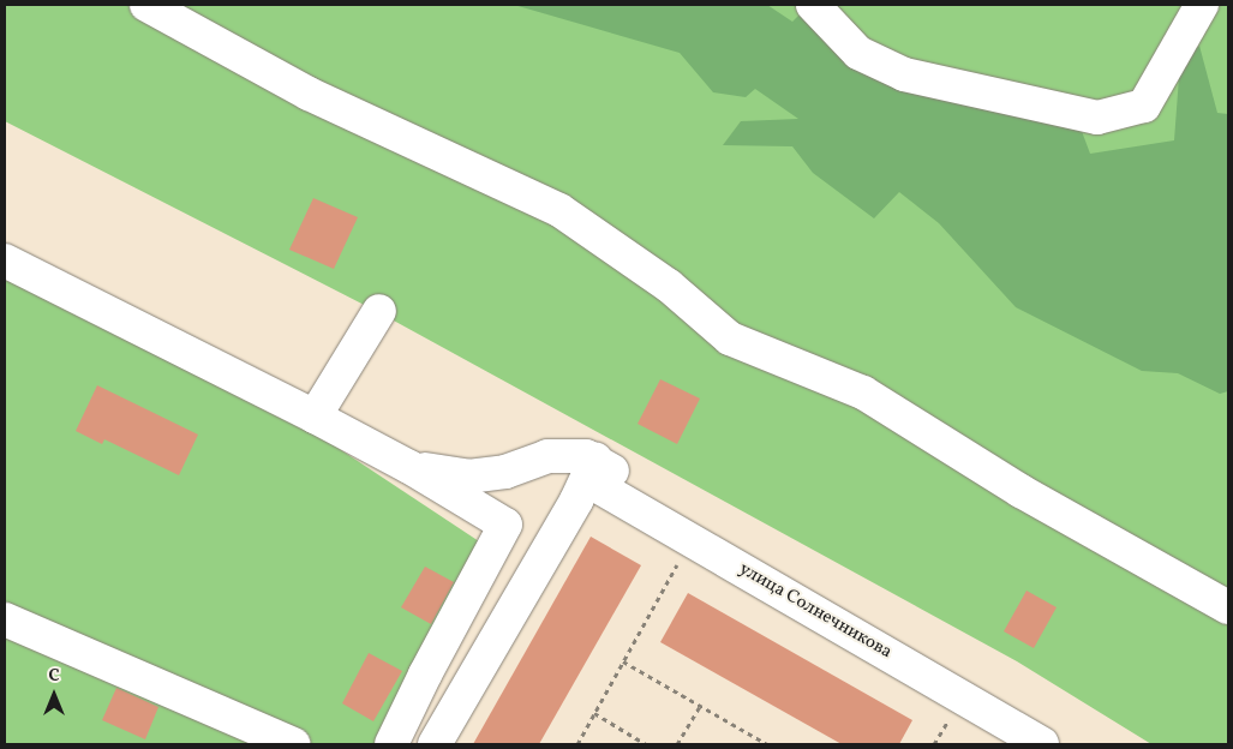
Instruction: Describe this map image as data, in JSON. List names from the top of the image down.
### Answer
{
  "streets": {
    "street": ["улица Солнечникова"]
  },
  "north": "top"
}
